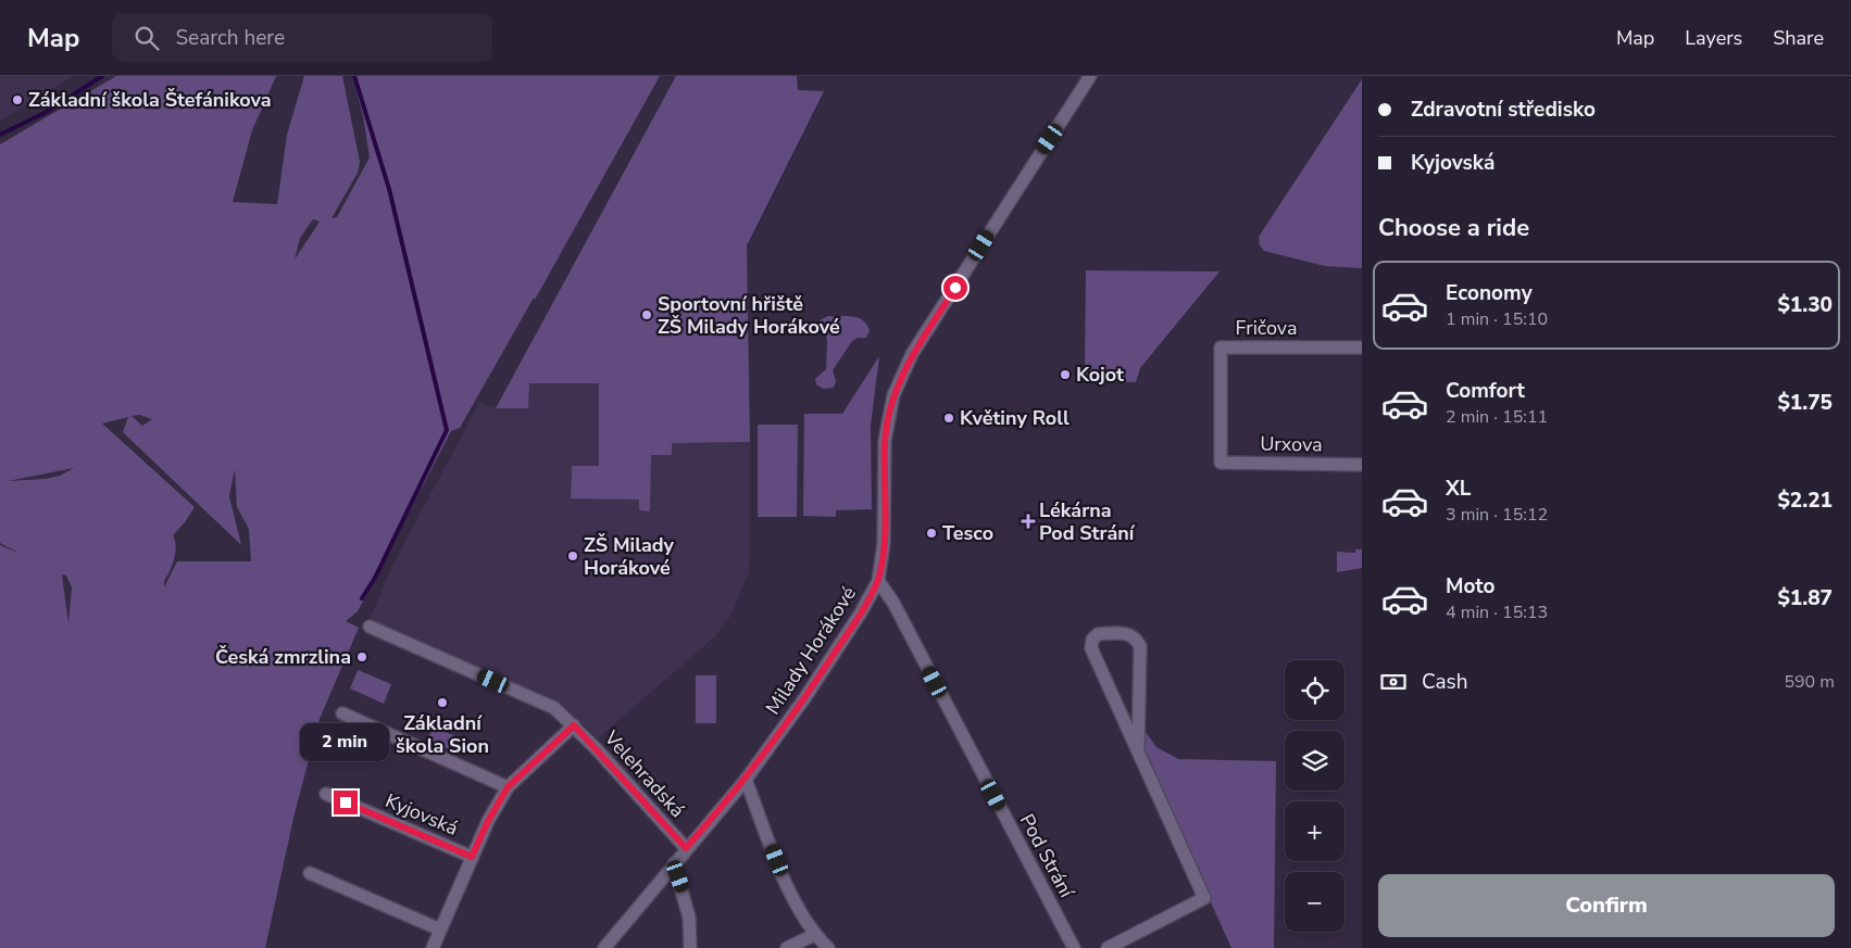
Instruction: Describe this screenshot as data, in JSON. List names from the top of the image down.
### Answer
{
  "streets": {
    "street": [
      "Fričova",
      "Urxova",
      "Milady Horákové",
      "Velehradská",
      "Kyjovská",
      "Pod Strání"
    ]
  },
  "crossings": [
    ["Fričova", "Urxova"],
    ["Milady Horákové", "Velehradská"],
    ["Milady Horákové", "Pod Strání"],
    ["Velehradská", "Kyjovská"]
  ],
  "places": {
    "other": [
      "Základní škola Štefánikova",
      "Sportovní hřiště ZŠ Milady Horákové",
      "Kojot",
      "Květiny Roll",
      "Tesco",
      "ZŠ Milady Horákové",
      "Česká zmrzlina",
      "Základní škola Sion"
    ],
    "health": ["Lékárna Pod Strání"]
  },
  "page": {
    "header": "Map",
    "search": "Search here",
    "nav": ["Map", "Layers", "Share"],
    "banner": ["Zdravotní středisko", "Kyjovská"],
    "heading": "Choose a ride",
    "list": [
      {
        "name": "Economy",
        "note": "1 min · 15:10",
        "value": "$1.30"
      },
      {
        "name": "Comfort",
        "note": "2 min · 15:11",
        "value": "$1.75"
      },
      {
        "name": "XL",
        "note": "3 min · 15:12",
        "value": "$2.21"
      },
      {
        "name": "Moto",
        "note": "4 min · 15:13",
        "value": "$1.87"
      }
    ],
    "pay": ["Cash", "590 m"],
    "map_buttons": ["+", "−"],
    "bubble": "2 min",
    "buttons": "Confirm"
  }
}
